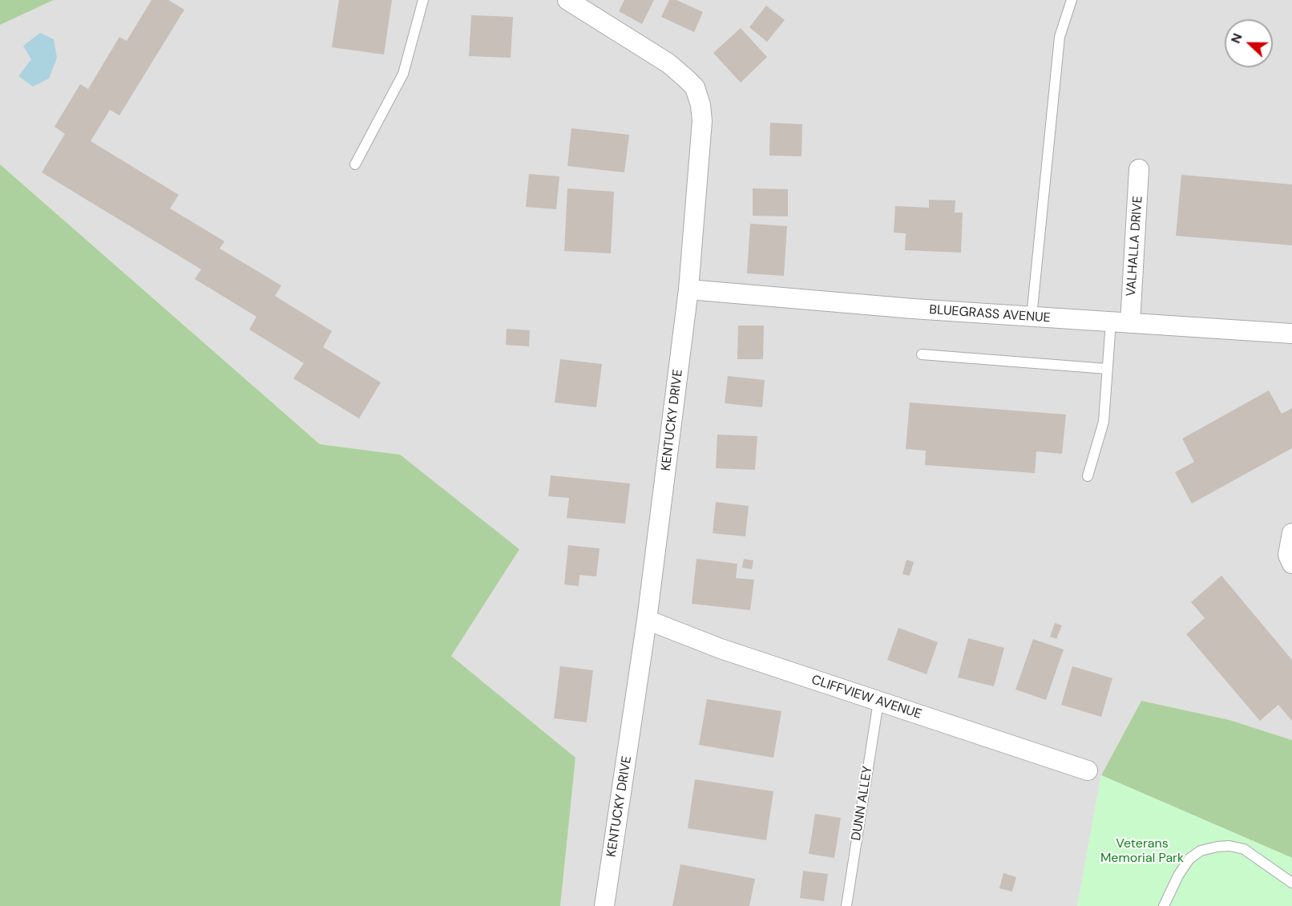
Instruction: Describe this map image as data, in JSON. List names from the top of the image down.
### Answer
{
  "streets": {
    "street": [
      "VALHALLA DRIVE",
      "BLUEGRASS AVENUE",
      "KENTUCKY DRIVE",
      "CLIFFVIEW AVENUE"
    ],
    "lane": ["DUNN ALLEY"]
  },
  "crossings": [
    ["VALHALLA DRIVE", "BLUEGRASS AVENUE"],
    ["BLUEGRASS AVENUE", "KENTUCKY DRIVE"],
    ["KENTUCKY DRIVE", "CLIFFVIEW AVENUE"],
    ["CLIFFVIEW AVENUE", "DUNN ALLEY"]
  ],
  "parks": ["Veterans Memorial Park"],
  "north": "left"
}
